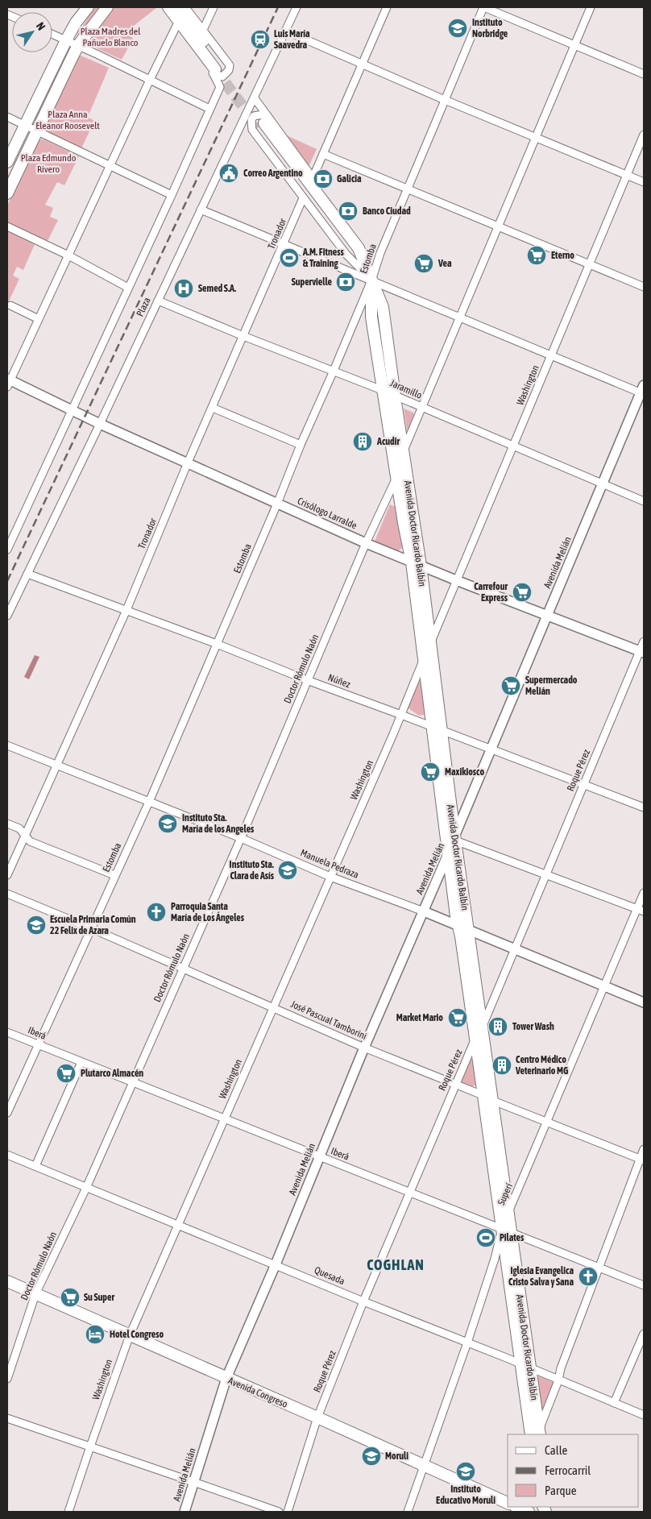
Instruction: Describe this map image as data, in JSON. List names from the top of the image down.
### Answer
{
  "streets": {
    "main road": ["Avenida Doctor Ricardo Balbín", "Avenida Congreso"],
    "street": [
      "Tronador",
      "Estomba",
      "Plaza",
      "Washington",
      "Jaramillo",
      "Crisólogo Larralde",
      "Avenida Melián",
      "Doctor Rómulo Naón",
      "Núñez",
      "Roque Pérez",
      "Manuela Pedraza",
      "José Pascual Tamborini",
      "Iberá",
      "Superí",
      "Quesada"
    ]
  },
  "crossings": [
    ["Tronador", "Jaramillo"],
    ["Tronador", "Crisólogo Larralde"],
    ["Tronador", "Avenida Doctor Ricardo Balbín"],
    ["Tronador", "Núñez"],
    ["Tronador", "Manuela Pedraza"],
    ["Estomba", "Jaramillo"],
    ["Estomba", "Crisólogo Larralde"],
    ["Estomba", "Avenida Doctor Ricardo Balbín"],
    ["Estomba", "Núñez"],
    ["Estomba", "Manuela Pedraza"],
    ["Estomba", "José Pascual Tamborini"],
    ["Estomba", "Iberá"],
    ["Plaza", "Jaramillo"],
    ["Plaza", "Crisólogo Larralde"],
    ["Plaza", "Avenida Doctor Ricardo Balbín"],
    ["Plaza", "Núñez"],
    ["Washington", "Jaramillo"],
    ["Washington", "Crisólogo Larralde"],
    ["Washington", "Avenida Doctor Ricardo Balbín"],
    ["Washington", "Núñez"],
    ["Washington", "Manuela Pedraza"],
    ["Washington", "José Pascual Tamborini"],
    ["Washington", "Iberá"],
    ["Washington", "Quesada"],
    ["Washington", "Avenida Congreso"],
    ["Jaramillo", "Avenida Doctor Ricardo Balbín"],
    ["Jaramillo", "Avenida Melián"],
    ["Crisólogo Larralde", "Avenida Doctor Ricardo Balbín"],
    ["Crisólogo Larralde", "Avenida Melián"],
    ["Crisólogo Larralde", "Doctor Rómulo Naón"],
    ["Crisólogo Larralde", "Roque Pérez"],
    ["Avenida Doctor Ricardo Balbín", "Avenida Melián"],
    ["Avenida Doctor Ricardo Balbín", "Doctor Rómulo Naón"],
    ["Avenida Doctor Ricardo Balbín", "Núñez"],
    ["Avenida Doctor Ricardo Balbín", "Roque Pérez"],
    ["Avenida Doctor Ricardo Balbín", "Manuela Pedraza"],
    ["Avenida Doctor Ricardo Balbín", "José Pascual Tamborini"],
    ["Avenida Doctor Ricardo Balbín", "Iberá"],
    ["Avenida Doctor Ricardo Balbín", "Superí"],
    ["Avenida Doctor Ricardo Balbín", "Quesada"],
    ["Avenida Melián", "Núñez"],
    ["Avenida Melián", "Manuela Pedraza"],
    ["Avenida Melián", "José Pascual Tamborini"],
    ["Avenida Melián", "Iberá"],
    ["Avenida Melián", "Quesada"],
    ["Avenida Melián", "Avenida Congreso"],
    ["Doctor Rómulo Naón", "Núñez"],
    ["Doctor Rómulo Naón", "Manuela Pedraza"],
    ["Doctor Rómulo Naón", "José Pascual Tamborini"],
    ["Doctor Rómulo Naón", "Iberá"],
    ["Doctor Rómulo Naón", "Quesada"],
    ["Doctor Rómulo Naón", "Avenida Congreso"],
    ["Núñez", "Roque Pérez"],
    ["Roque Pérez", "Manuela Pedraza"],
    ["Roque Pérez", "José Pascual Tamborini"],
    ["Roque Pérez", "Iberá"],
    ["Roque Pérez", "Quesada"],
    ["Roque Pérez", "Avenida Congreso"],
    ["Manuela Pedraza", "Superí"],
    ["José Pascual Tamborini", "Superí"]
  ],
  "districts": ["COGHLAN"],
  "parks": ["Plaza Madres del Pañuelo Blanco", "Plaza Anna Eleanor Roosevelt", "Plaza Edmundo Rivero"],
  "places": {
    "school or university": [
      "Instituto Norbridge",
      "Instituto Sta. María de los Angeles",
      "Instituto Sta. Clara de Asís",
      "Escuela Primaria Común 22 Felix de Azara",
      "Moruli",
      "Instituto Educativo Moruli"
    ],
    "station": ["Luis María Saavedra"],
    "public building": ["Correo Argentino"],
    "bank": ["Galicia", "Banco Ciudad", "Supervielle"],
    "supermarket": [
      "Eterno",
      "Vea",
      "Carrefour Express",
      "Supermercado Melián",
      "Maxikiosco",
      "Market Mario",
      "Plutarco Almacén",
      "Su Super"
    ],
    "sports": ["A.M. Fitness & Training", "Pilates"],
    "hospital": ["Semed S.A."],
    "building": ["Acudir", "Tower Wash", "Centro Médico Veterinario MG"],
    "church": ["Parroquia Santa María de Los Ángeles", "Iglesia Evangelica Cristo Salva y Sana"],
    "hotel": ["Hotel Congreso"]
  },
  "legend": ["Calle", "Ferrocarril", "Parque"],
  "north": "top right"
}
